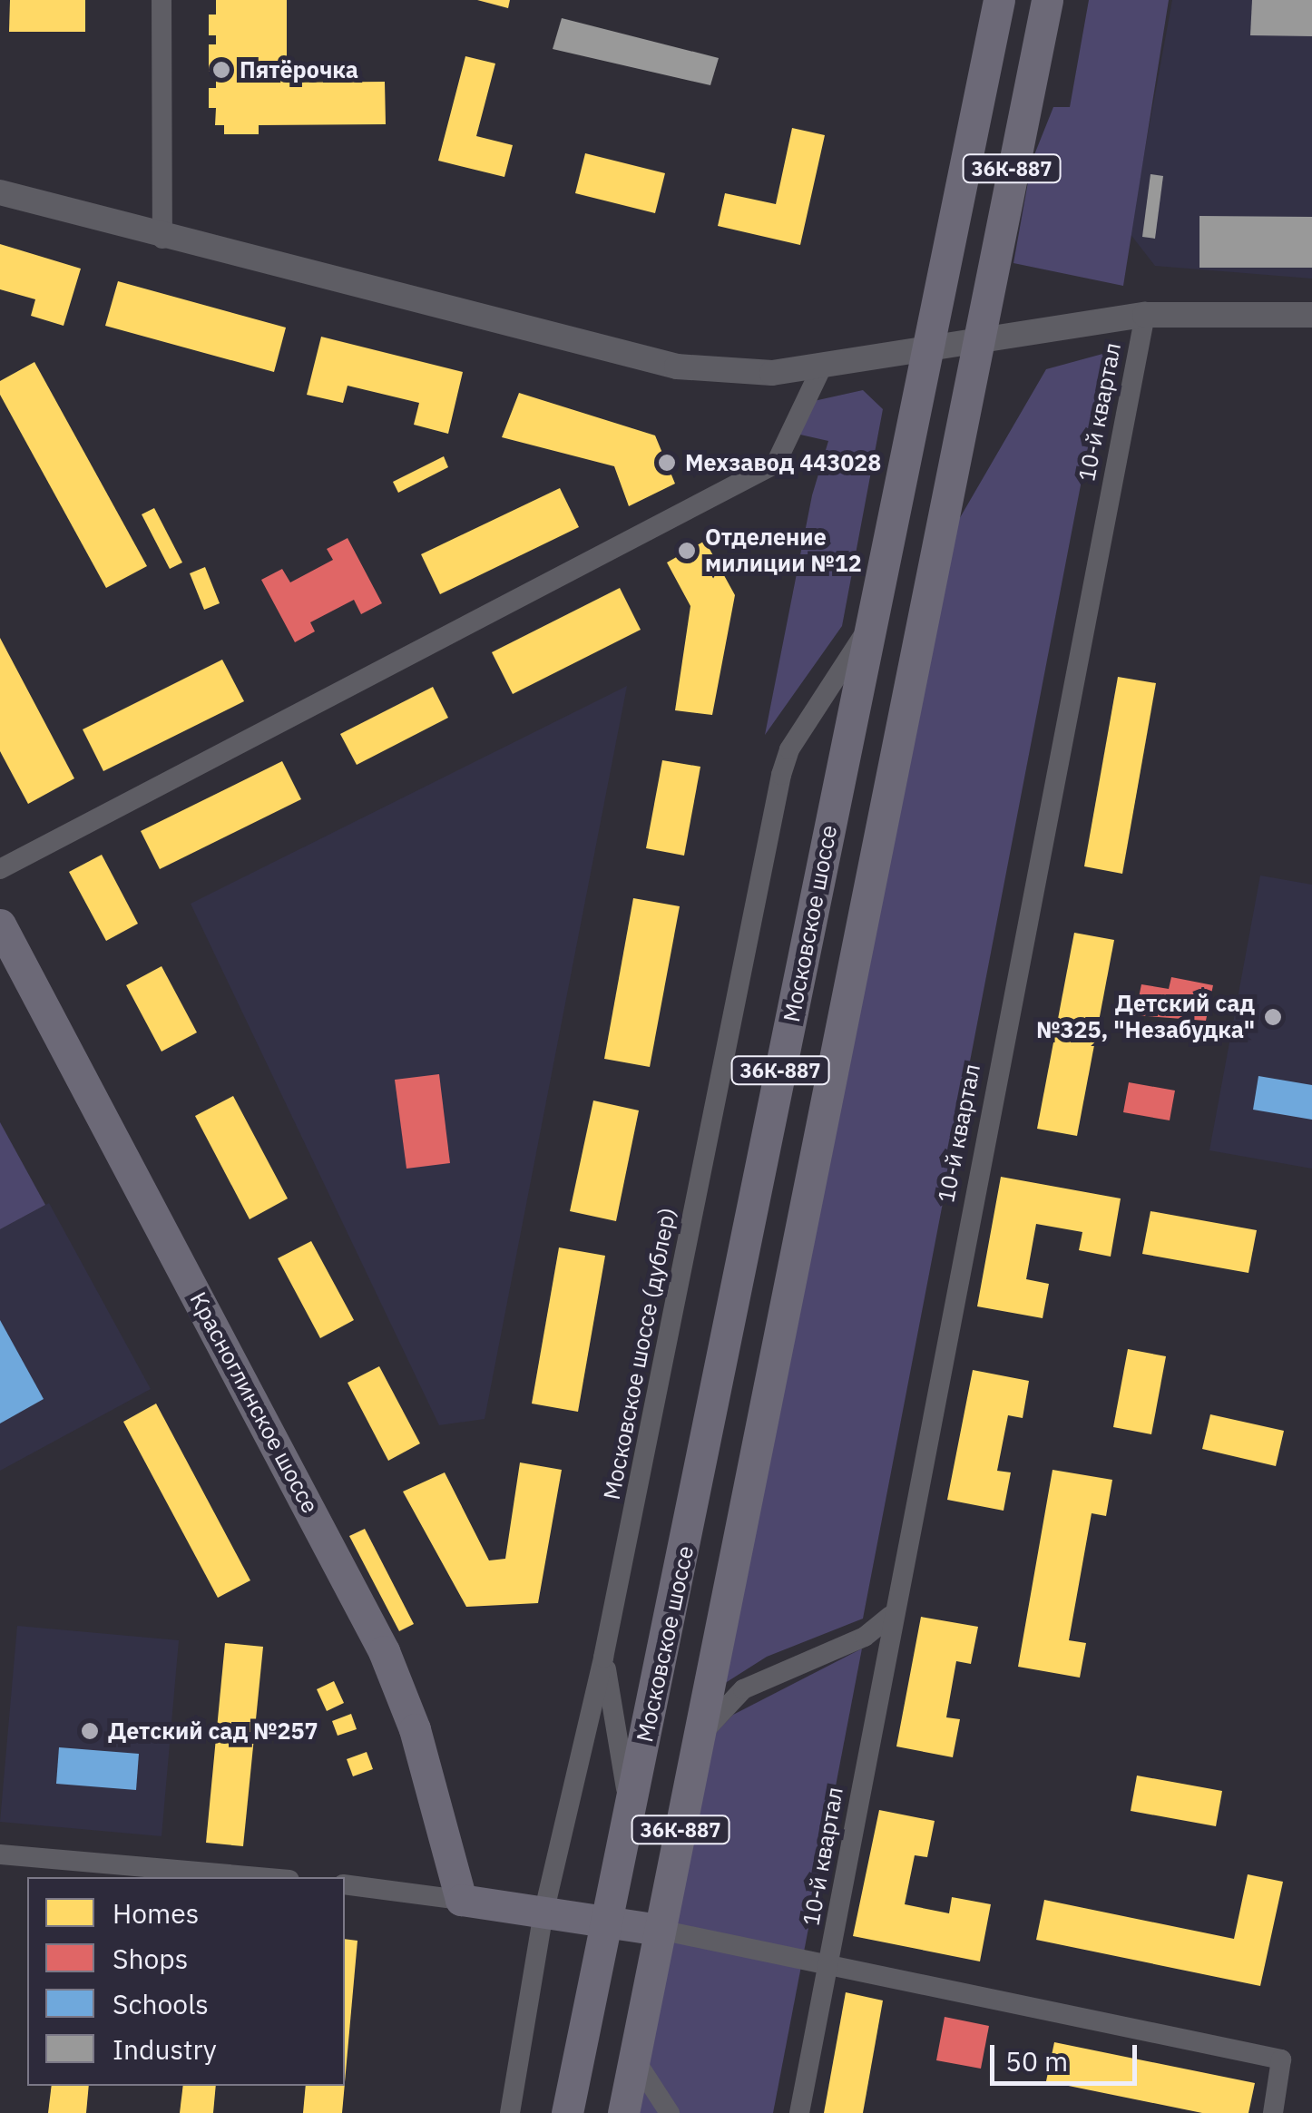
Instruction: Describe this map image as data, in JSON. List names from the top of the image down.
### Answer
{
  "streets": {
    "main road": ["36К-887", "Московское шоссе", "Красноглинское шоссе"],
    "street": ["10-й квартал", "Московское шоссе (дублер)"]
  },
  "crossings": [
    ["Московское шоссе", "Московское шоссе (дублер)"]
  ],
  "places": [
    "Пятёрочка",
    "Мехзавод 443028",
    "Отделение милиции №12",
    "Детский сад №325, \"Незабудка\"",
    "Детский сад №257"
  ],
  "legend": [
    "Homes",
    "Shops",
    "Schools",
    "Industry"
  ],
  "scale_bar": "50 m"
}
